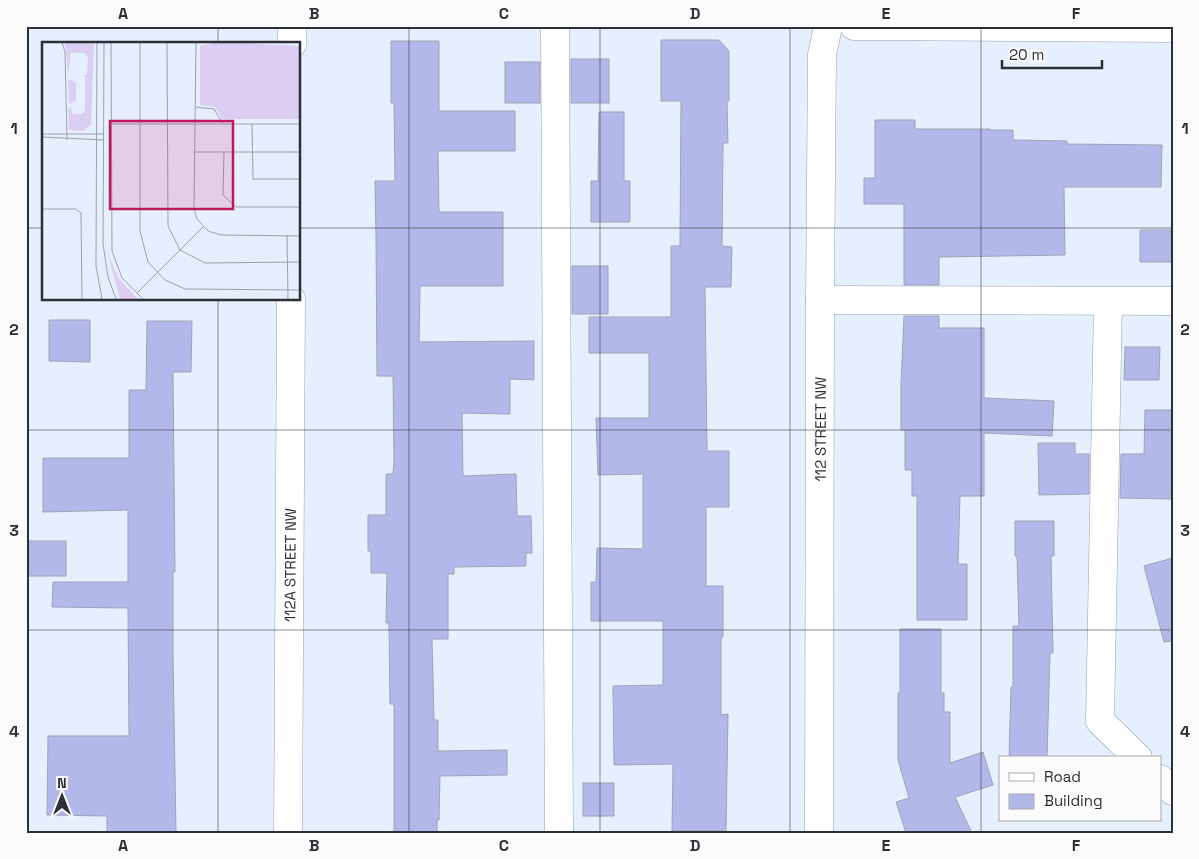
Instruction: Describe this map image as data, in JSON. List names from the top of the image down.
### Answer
{
  "streets": {
    "street": ["112 STREET NW", "112A STREET NW"]
  },
  "legend": ["Road", "Building"],
  "scale_bar": "20 m",
  "north": "top",
  "grid": {
    "columns": [
      "A",
      "B",
      "C",
      "D",
      "E",
      "F"
    ],
    "rows": [
      "1",
      "2",
      "3",
      "4"
    ]
  }
}
